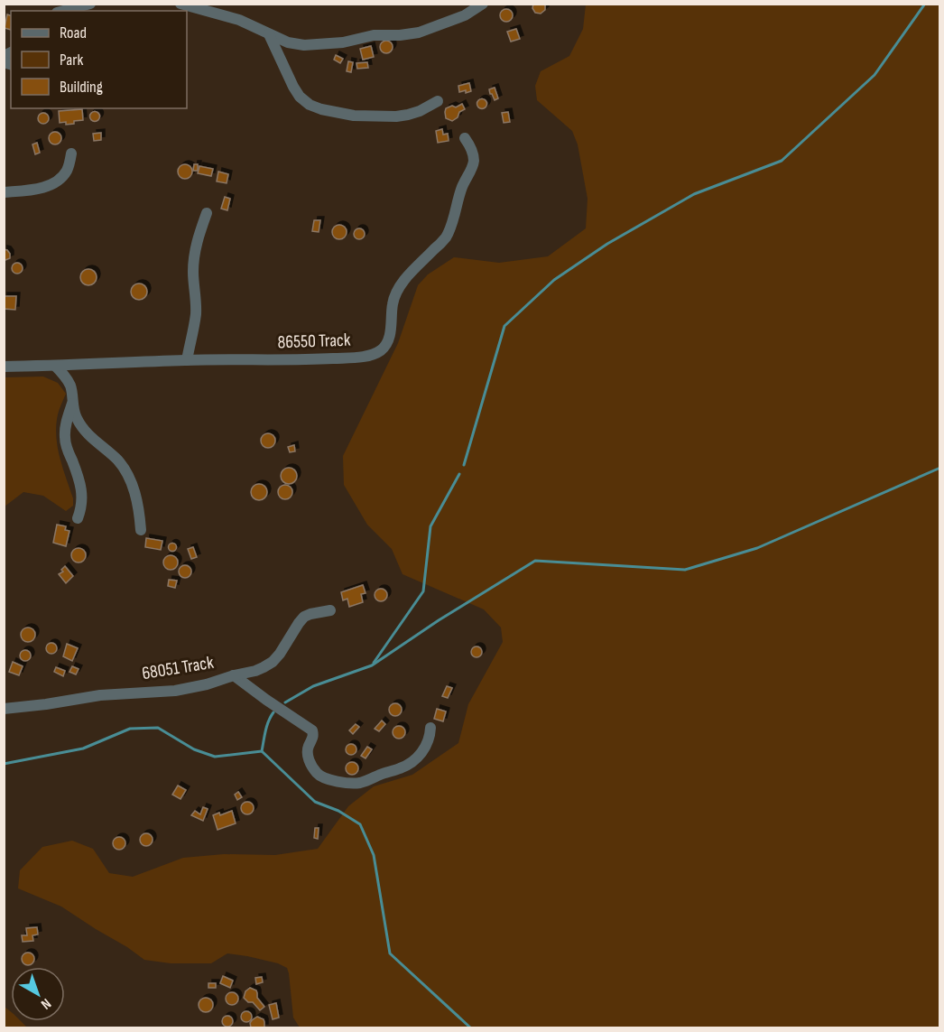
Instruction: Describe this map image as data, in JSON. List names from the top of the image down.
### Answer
{
  "streets": {
    "street": ["86550 Track", "68051 Track"]
  },
  "legend": ["Road", "Park", "Building"],
  "north": "bottom right"
}
